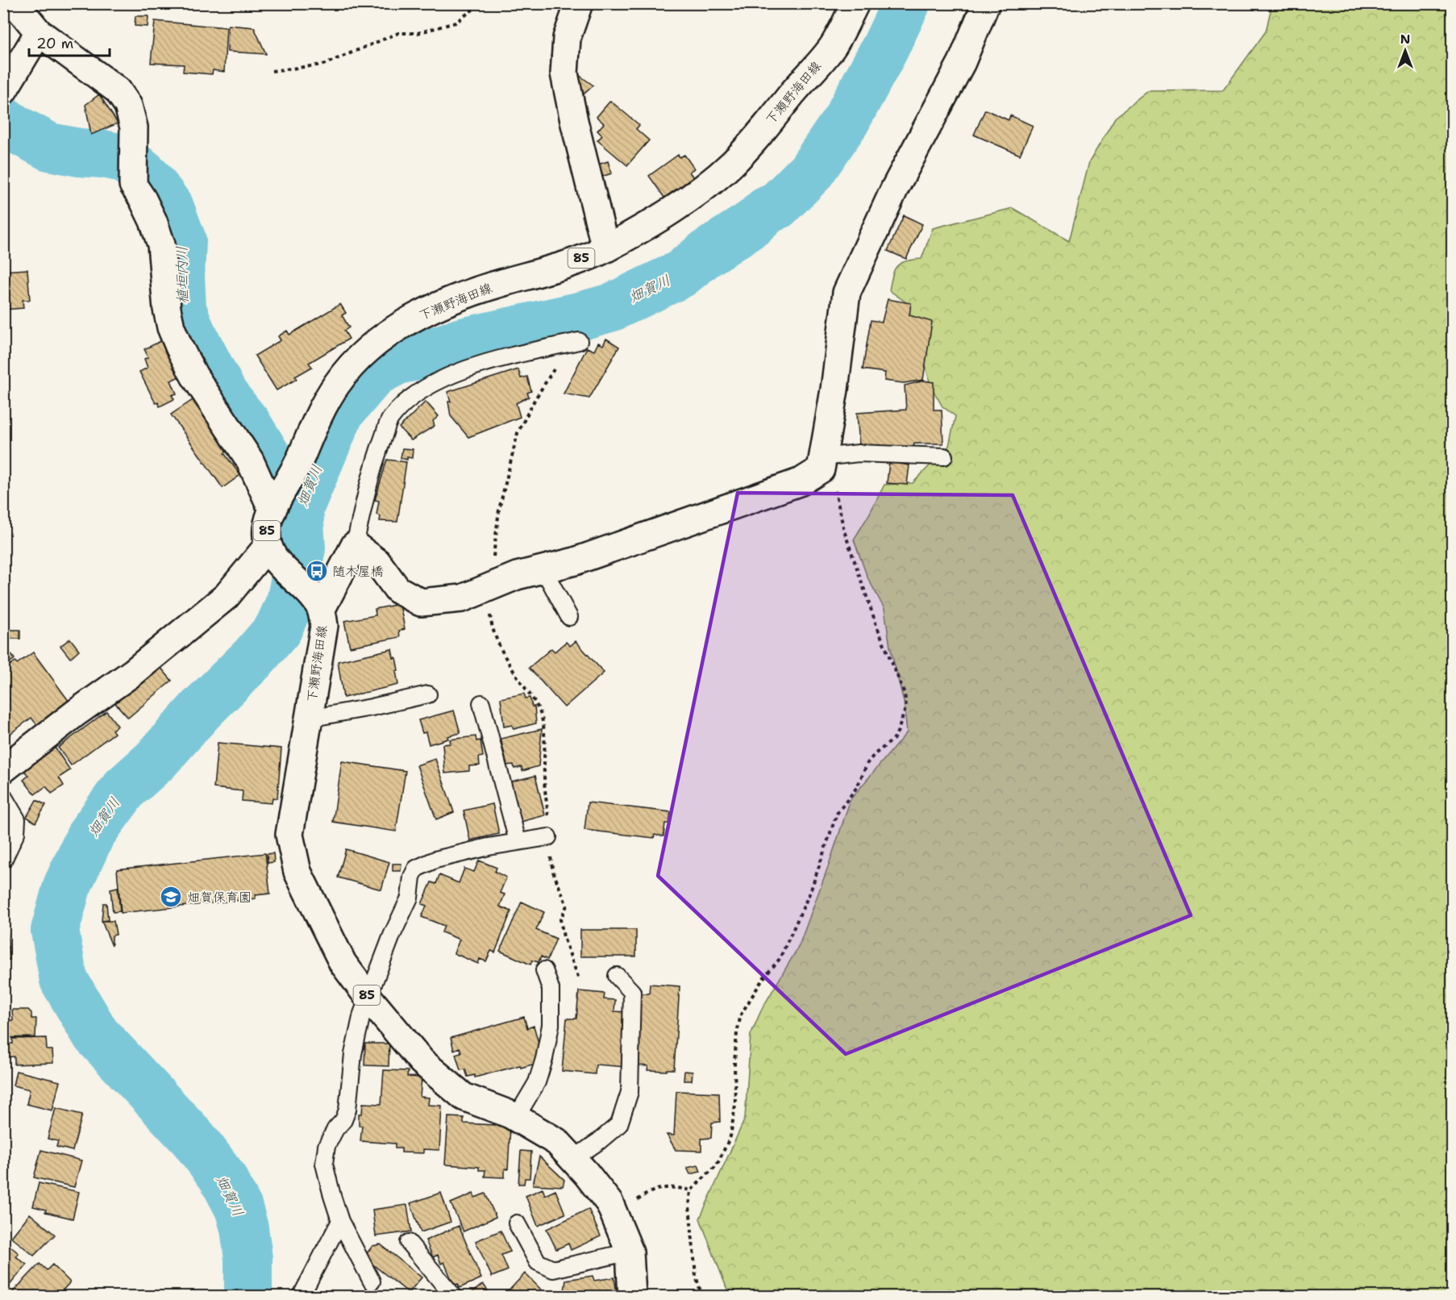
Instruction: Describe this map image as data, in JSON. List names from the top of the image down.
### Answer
{
  "streets": {
    "street": ["下瀬野海田線", "85"]
  },
  "water": ["植垣内川", "畑賀川"],
  "places": {
    "bus stop": ["随木屋橋"],
    "school or university": ["畑賀保育園"]
  },
  "scale_bar": "20 m",
  "north": "top"
}
